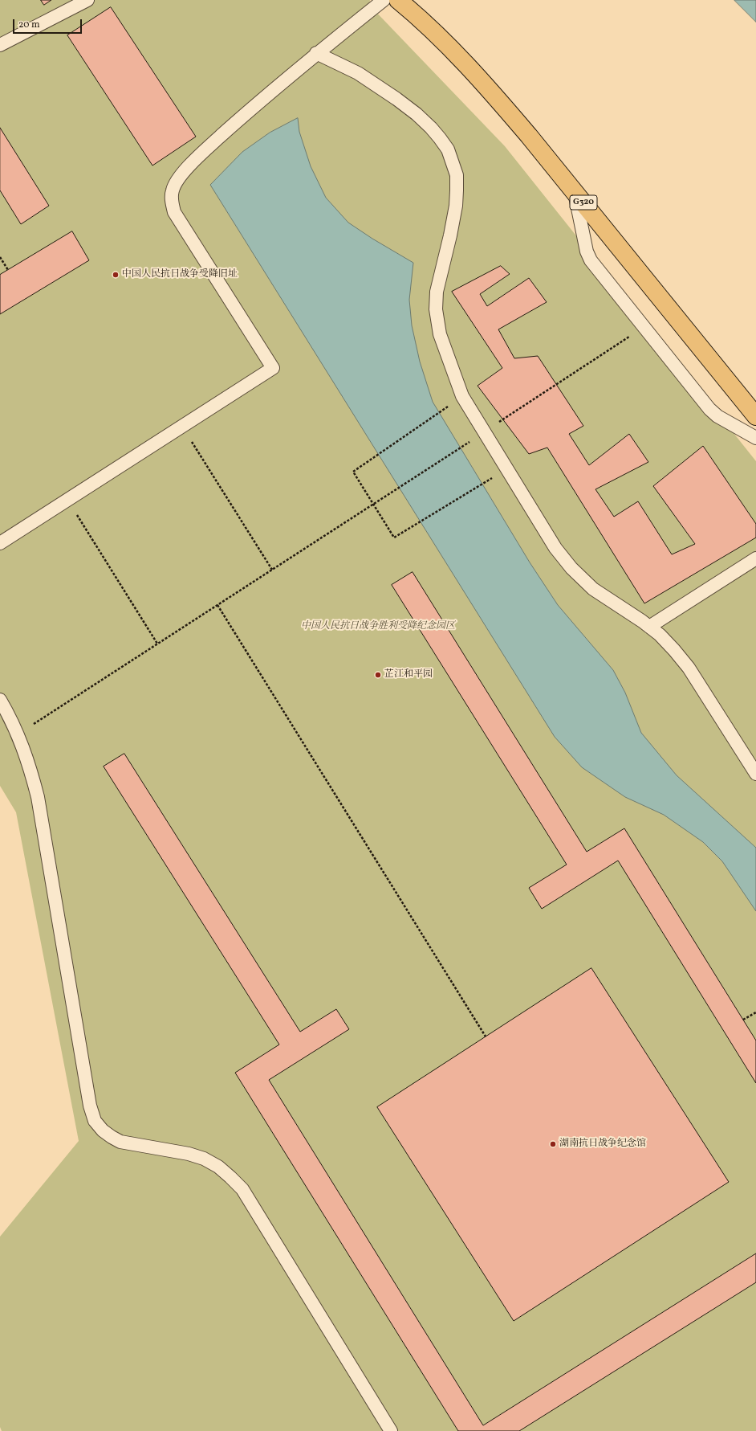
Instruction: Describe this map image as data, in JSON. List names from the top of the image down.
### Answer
{
  "streets": {
    "highway": ["G320"]
  },
  "parks": ["中国人民抗日战争胜利受降纪念园区"],
  "places": ["中国人民抗日战争受降旧址", "芷江和平园", "湖南抗日战争纪念馆"],
  "scale_bar": "20 m"
}
